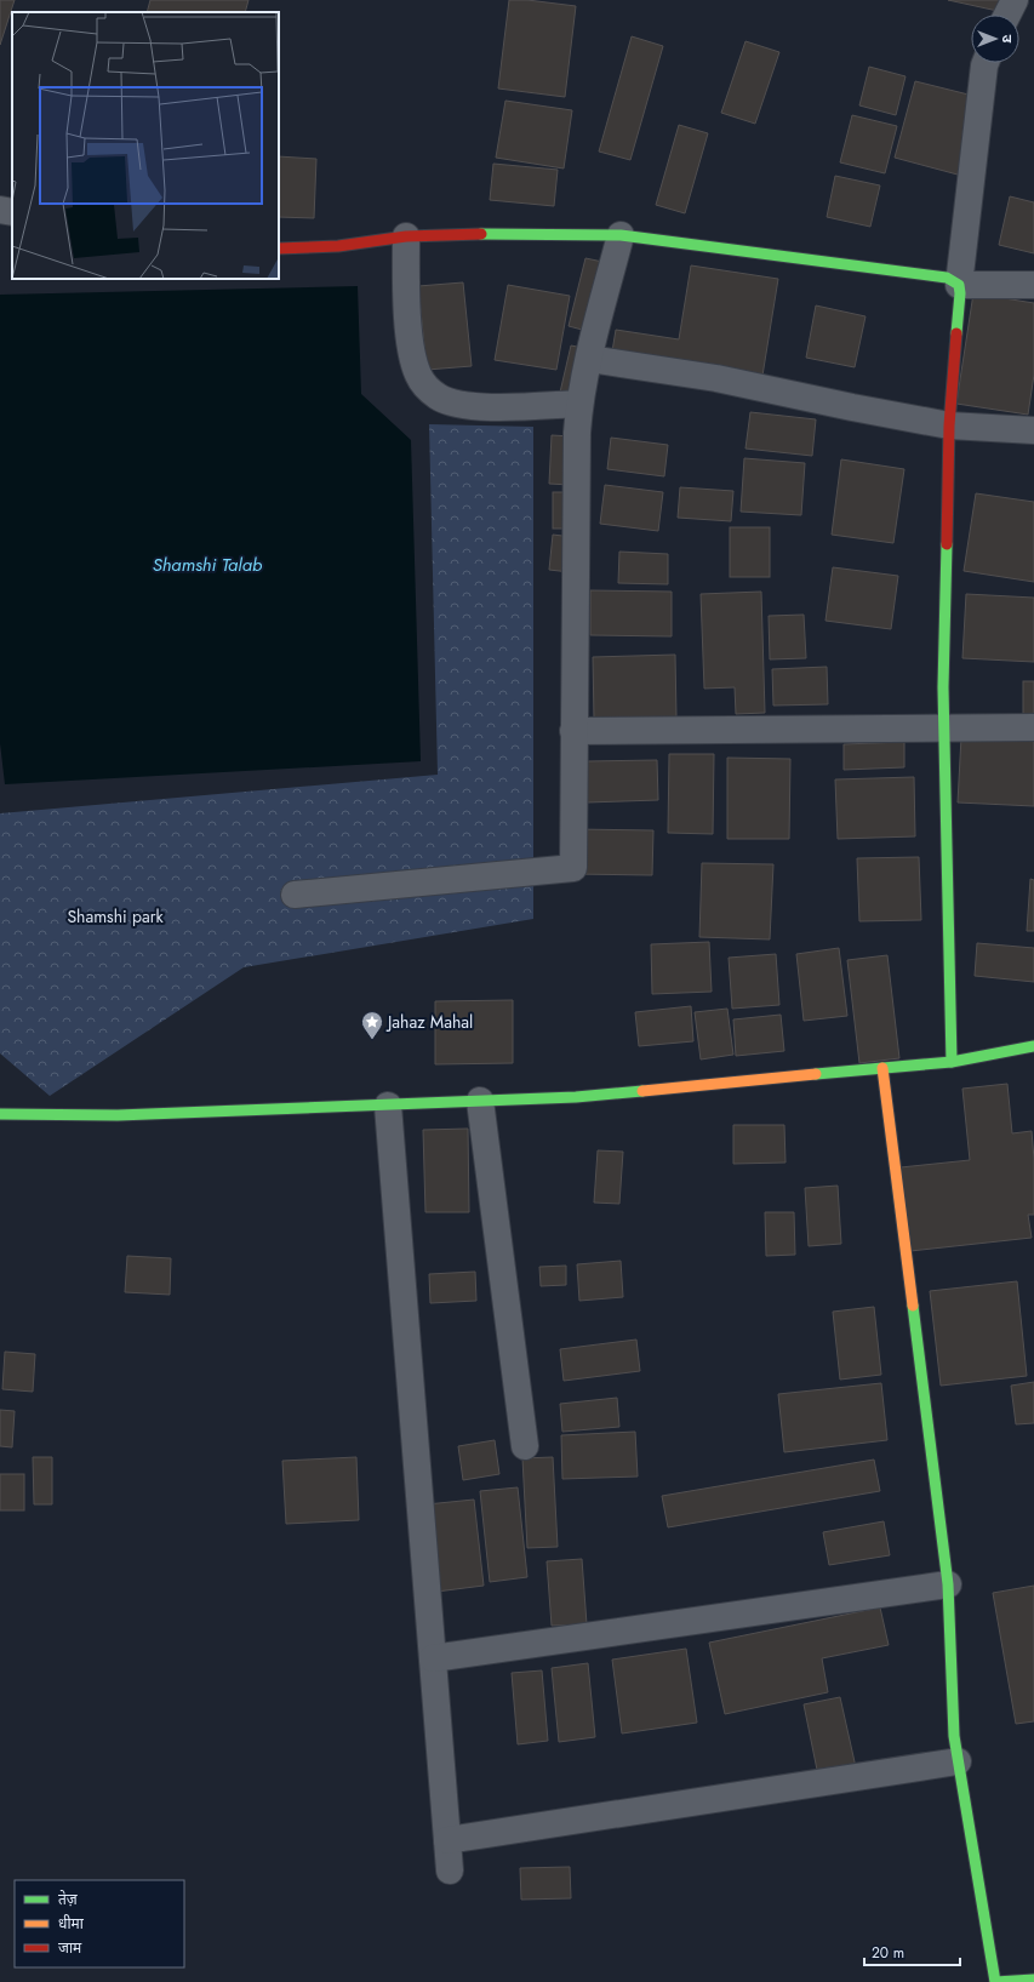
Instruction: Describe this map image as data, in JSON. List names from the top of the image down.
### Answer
{
  "water": ["Shamshi Talab"],
  "parks": ["Shamshi park"],
  "places": {
    "place": ["Jahaz Mahal"]
  },
  "legend": ["तेज़", "धीमा", "जाम"],
  "scale_bar": "20 m",
  "north": "right"
}
